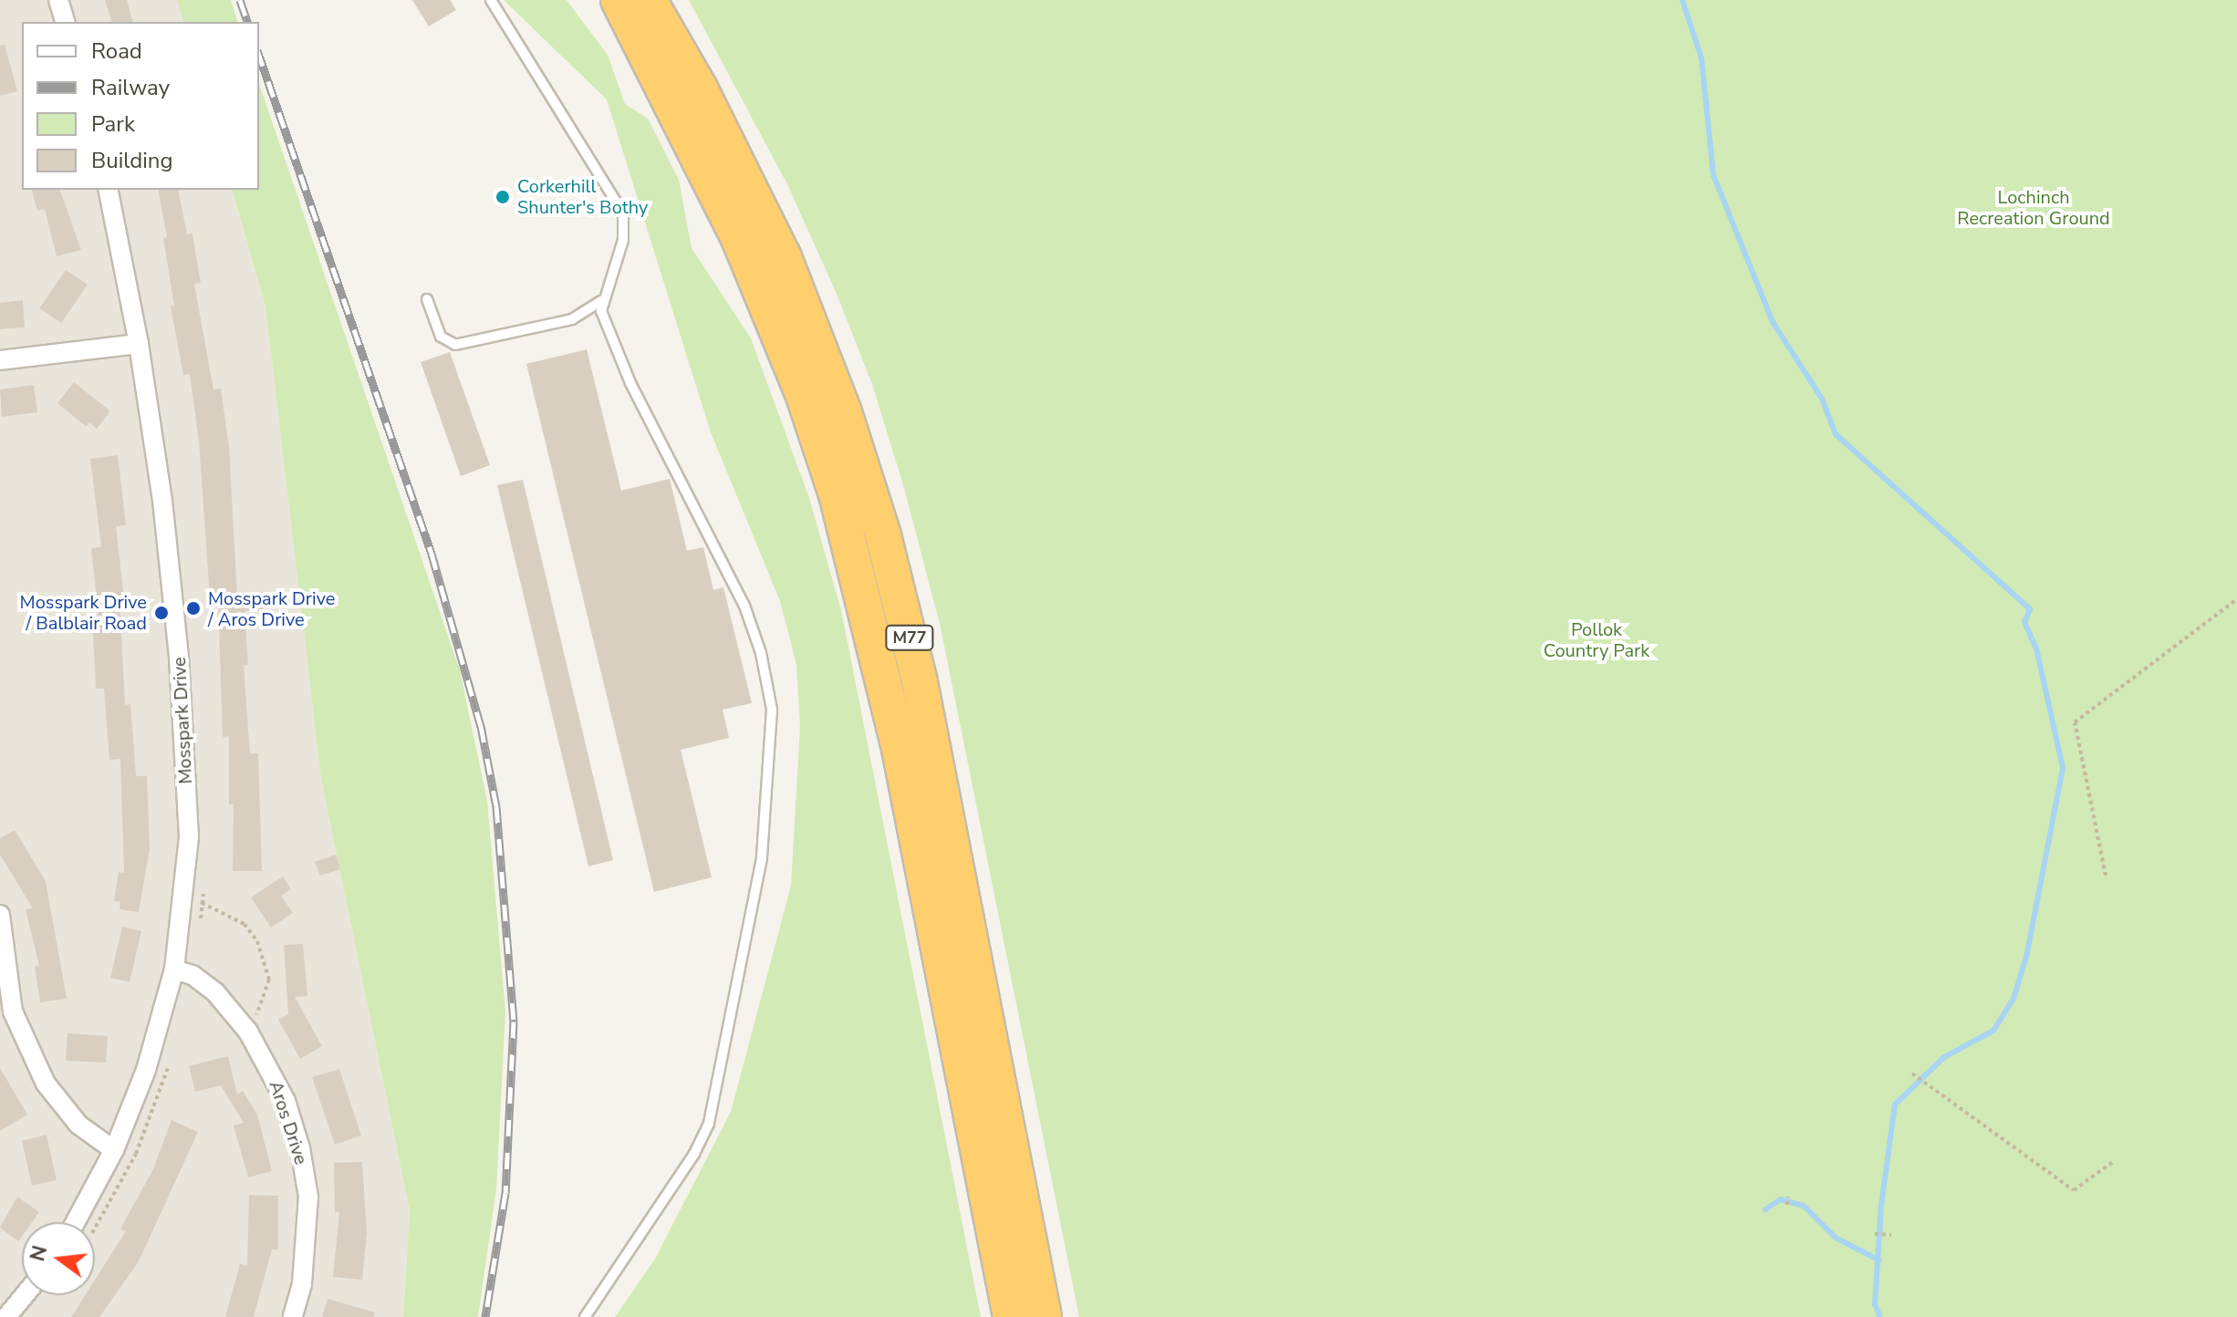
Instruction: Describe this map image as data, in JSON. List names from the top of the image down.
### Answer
{
  "streets": {
    "highway": ["M77"],
    "street": ["Mosspark Drive", "Aros Drive"]
  },
  "crossings": [
    ["Mosspark Drive", "Aros Drive"]
  ],
  "parks": ["Lochinch Recreation Ground", "Pollok Country Park"],
  "places": ["Corkerhill Shunter's Bothy", "Mosspark Drive / Aros Drive", "Mosspark Drive / Balblair Road"],
  "legend": [
    "Road",
    "Railway",
    "Park",
    "Building"
  ],
  "north": "left"
}
